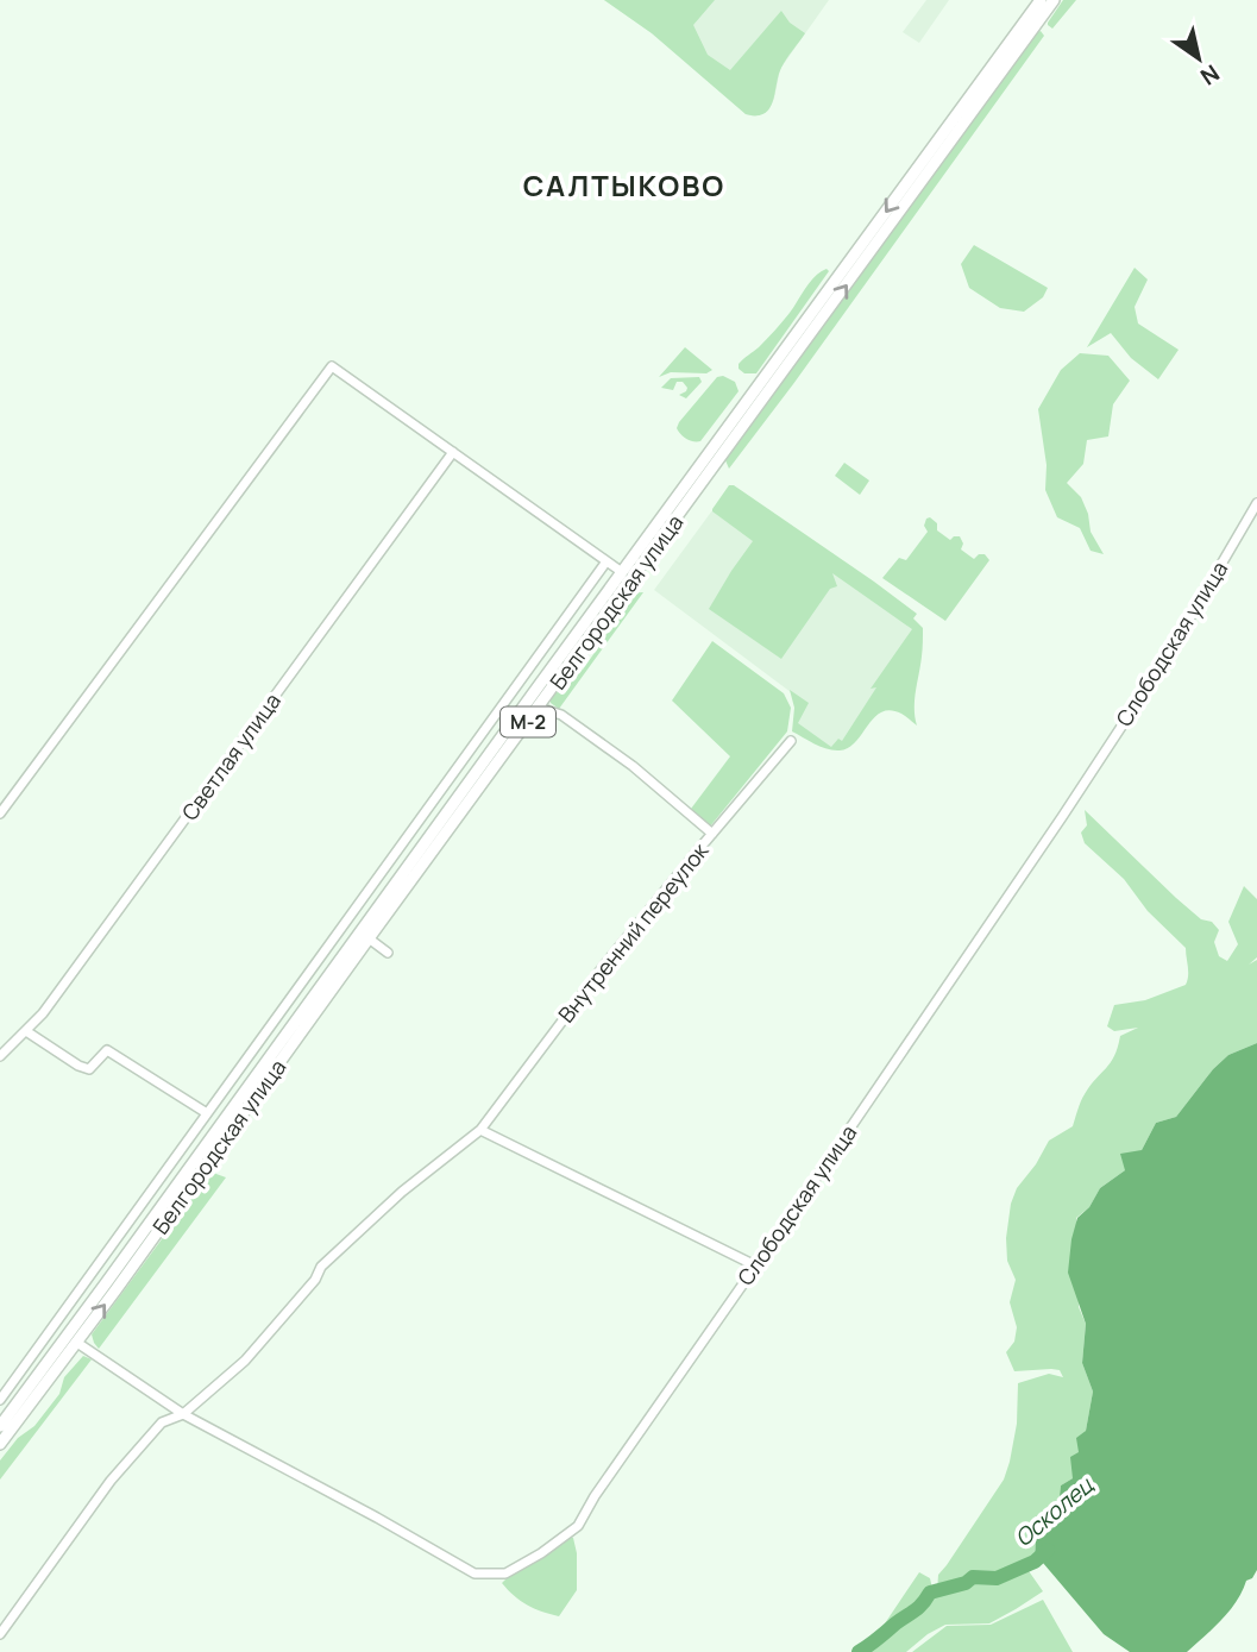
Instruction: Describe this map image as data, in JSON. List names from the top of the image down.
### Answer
{
  "streets": {
    "main road": ["Белгородская улица", "М-2"],
    "street": ["Слободская улица", "Светлая улица", "Внутренний переулок"]
  },
  "crossings": [
    ["Белгородская улица", "Слободская улица"],
    ["Слободская улица", "Внутренний переулок"]
  ],
  "districts": ["САЛТЫКОВО"],
  "water": ["Осколец"],
  "north": "bottom right"
}
